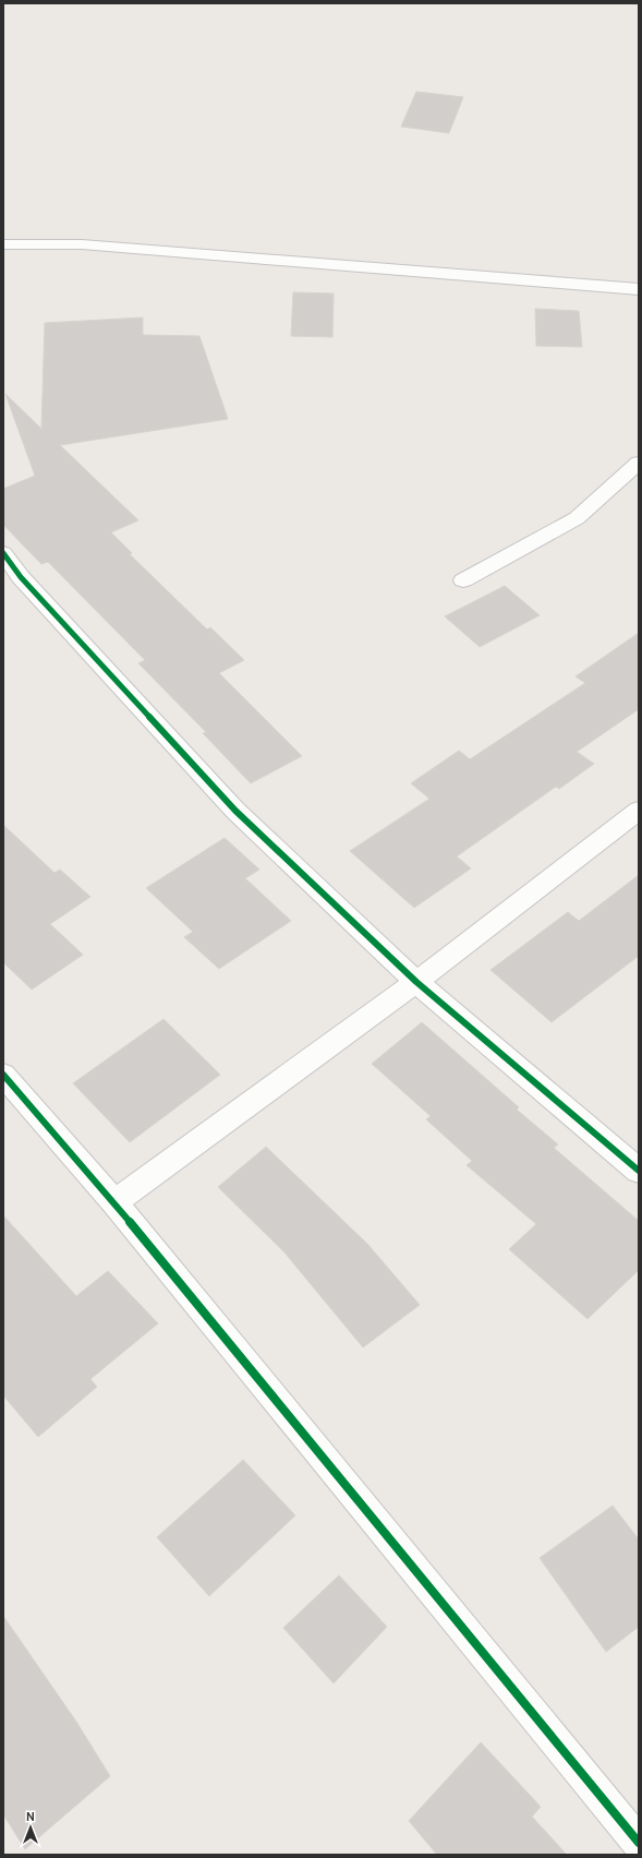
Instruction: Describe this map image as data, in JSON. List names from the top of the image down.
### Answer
{
  "north": "top"
}
